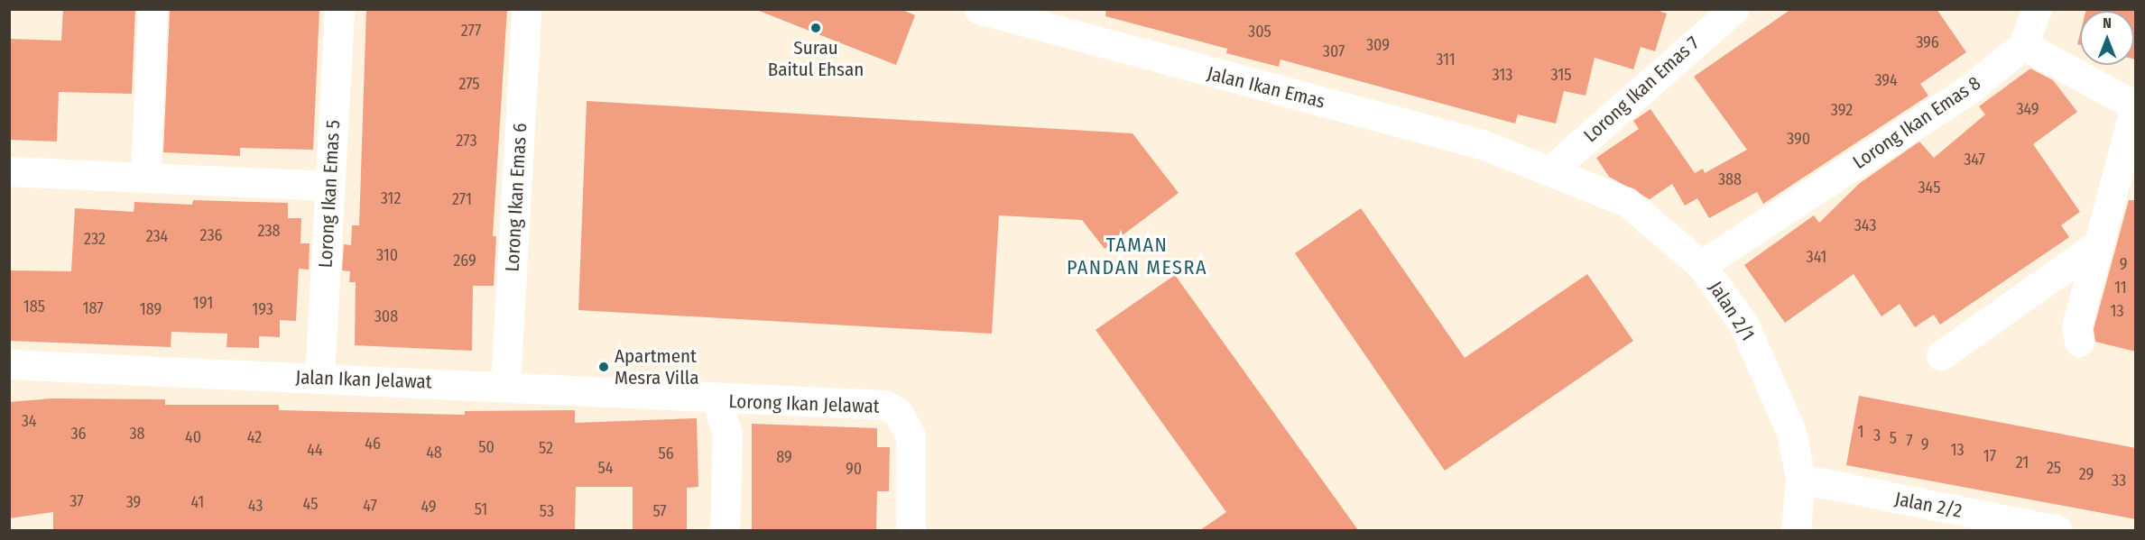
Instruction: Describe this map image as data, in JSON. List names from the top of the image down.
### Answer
{
  "streets": {
    "street": [
      "Jalan Ikan Emas",
      "Lorong Ikan Emas 7",
      "Lorong Ikan Emas 8",
      "Lorong Ikan Emas 5",
      "Lorong Ikan Emas 6",
      "Jalan 2/1",
      "Jalan Ikan Jelawat",
      "Lorong Ikan Jelawat",
      "Jalan 2/2"
    ]
  },
  "crossings": [
    ["Jalan Ikan Emas", "Lorong Ikan Emas 7"],
    ["Jalan Ikan Emas", "Jalan 2/1"],
    ["Lorong Ikan Emas 7", "Jalan 2/1"],
    ["Lorong Ikan Emas 8", "Jalan 2/1"],
    ["Lorong Ikan Emas 5", "Jalan Ikan Jelawat"],
    ["Lorong Ikan Emas 6", "Jalan Ikan Jelawat"],
    ["Jalan 2/1", "Jalan 2/2"],
    ["Jalan Ikan Jelawat", "Lorong Ikan Jelawat"]
  ],
  "districts": ["TAMAN PANDAN MESRA"],
  "places": ["Surau Baitul Ehsan", "Apartment Mesra Villa"],
  "house_numbers": [
    "277",
    "305",
    "396",
    "309",
    "307",
    "311",
    "313",
    "315",
    "394",
    "275",
    "349",
    "392",
    "390",
    "273",
    "347",
    "388",
    "345",
    "312",
    "271",
    "343",
    "238",
    "236",
    "234",
    "232",
    "310",
    "341",
    "269",
    "9",
    "11",
    "191",
    "185",
    "187",
    "189",
    "193",
    "13",
    "308",
    "34",
    "1",
    "36",
    "38",
    "3",
    "40",
    "42",
    "5",
    "7",
    "46",
    "9",
    "50",
    "52",
    "44",
    "13",
    "48",
    "56",
    "17",
    "89",
    "21",
    "54",
    "25",
    "90",
    "29",
    "33",
    "37",
    "39",
    "41",
    "45",
    "43",
    "47",
    "49",
    "51",
    "53",
    "57"
  ],
  "north": "top"
}
